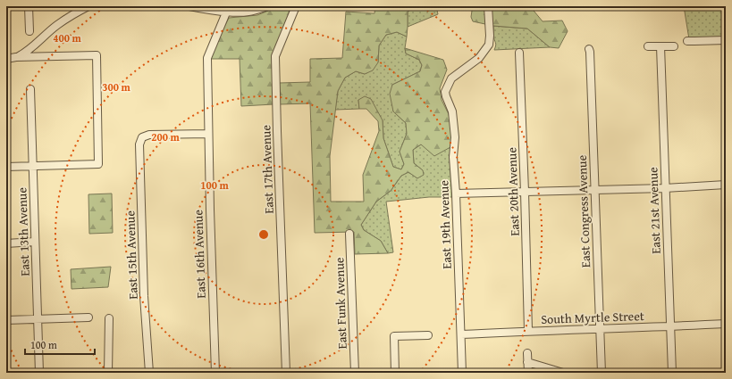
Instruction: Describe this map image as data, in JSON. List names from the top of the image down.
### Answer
{
  "streets": {
    "street": [
      "East 17th Avenue",
      "East 20th Avenue",
      "East 21st Avenue",
      "East Congress Avenue",
      "East 19th Avenue",
      "East 13th Avenue",
      "East 16th Avenue",
      "East 15th Avenue",
      "East Funk Avenue",
      "South Myrtle Street"
    ]
  },
  "crossings": [
    ["East 20th Avenue", "South Myrtle Street"],
    ["East 21st Avenue", "South Myrtle Street"],
    ["East Congress Avenue", "South Myrtle Street"],
    ["East 19th Avenue", "South Myrtle Street"],
    ["East 16th Avenue", "East 15th Avenue"]
  ],
  "scale_bar": "100 m",
  "rings": [
    "400 m",
    "300 m",
    "200 m",
    "100 m"
  ]
}
